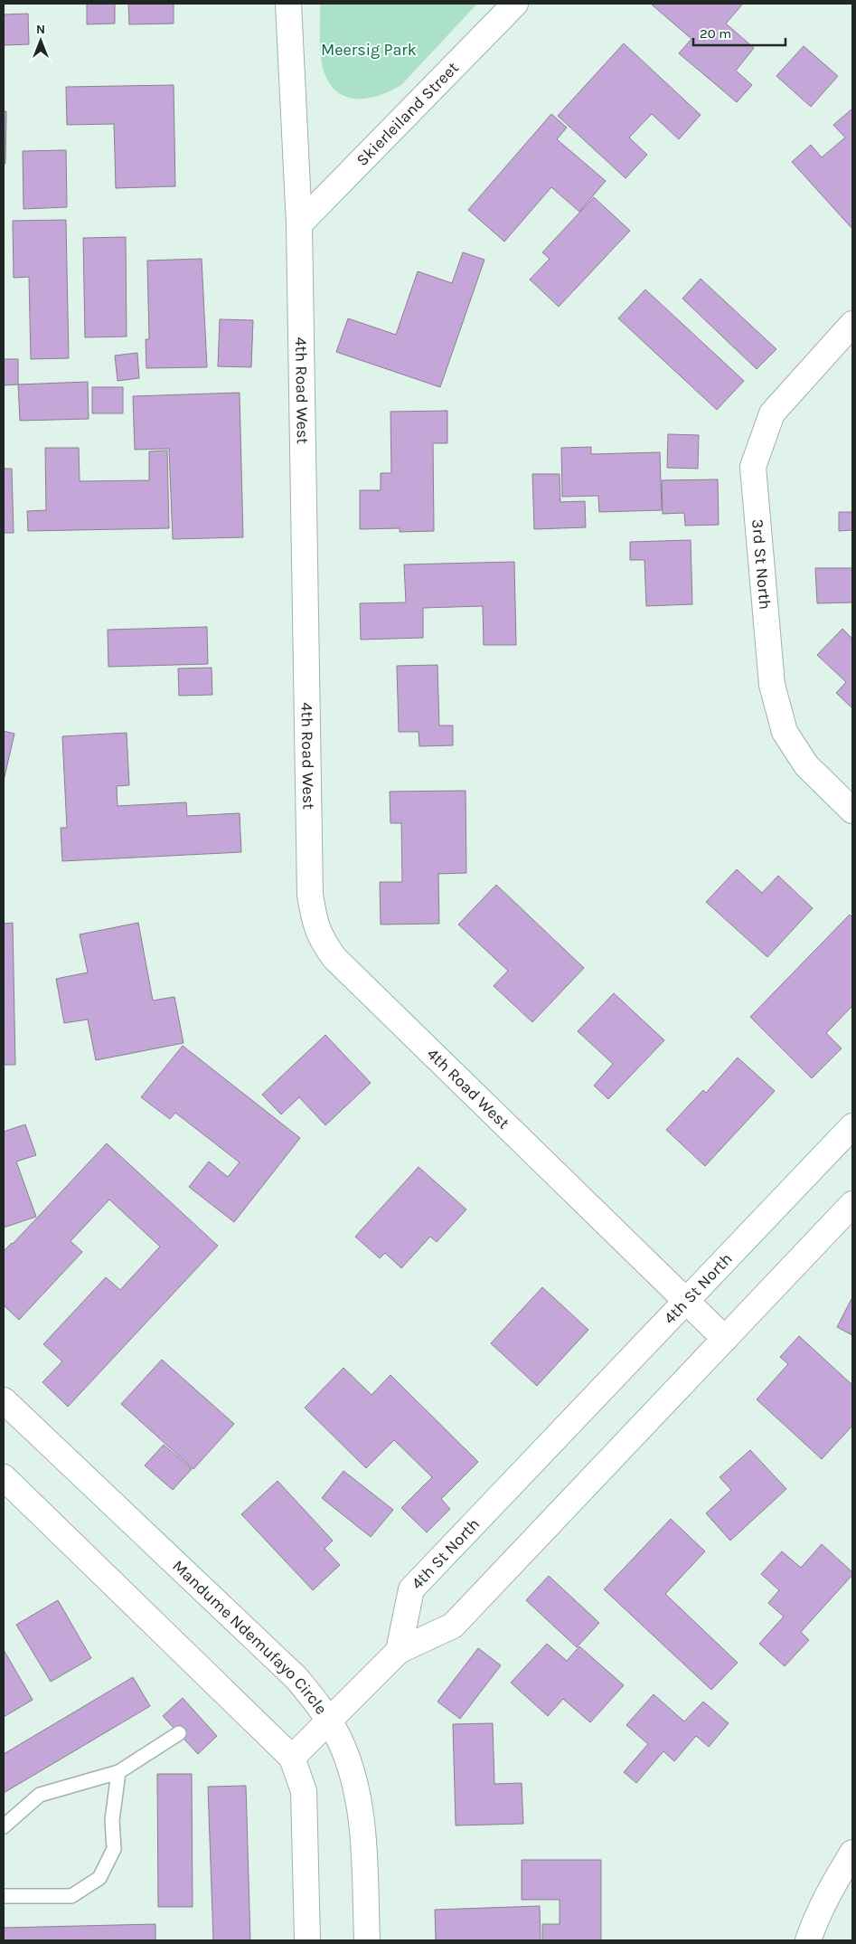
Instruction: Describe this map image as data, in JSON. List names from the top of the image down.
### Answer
{
  "streets": {
    "street": [
      "Skierleiland Street",
      "4th Road West",
      "3rd St North",
      "4th St North",
      "Mandume Ndemufayo Circle"
    ]
  },
  "crossings": [
    ["Skierleiland Street", "4th Road West"],
    ["4th Road West", "4th St North"]
  ],
  "parks": ["Meersig Park"],
  "scale_bar": "20 m",
  "north": "top"
}
